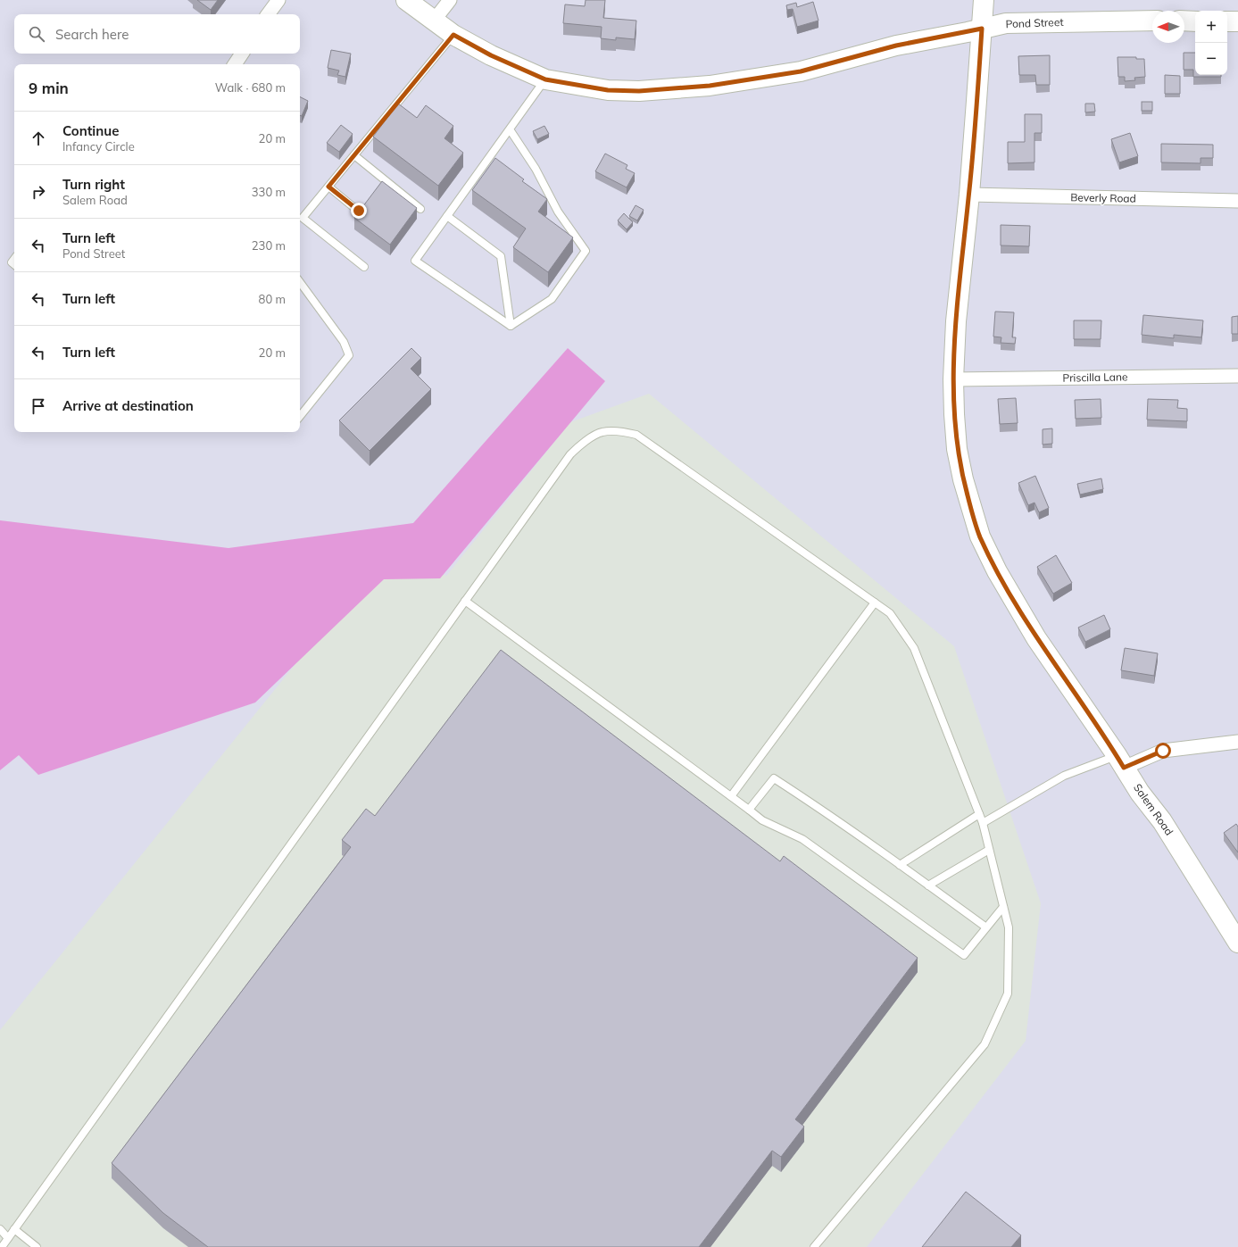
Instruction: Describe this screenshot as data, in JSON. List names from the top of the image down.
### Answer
{
  "streets": {
    "main road": ["Pond Street", "Salem Road"],
    "street": ["Beverly Road", "Priscilla Lane"]
  },
  "crossings": [
    ["Pond Street", "Salem Road"],
    ["Beverly Road", "Salem Road"],
    ["Priscilla Lane", "Salem Road"]
  ],
  "north": "left",
  "page": {
    "map_buttons": ["+", "−"],
    "search": "Search here",
    "heading": ["9 min", "Walk · 680 m"],
    "list": [
      ["Continue", "Infancy Circle", "20 m"],
      ["Turn right", "Salem Road", "330 m"],
      ["Turn left", "Pond Street", "230 m"],
      ["Turn left", "80 m"],
      ["Turn left", "20 m"],
      "Arrive at destination"
    ]
  }
}
